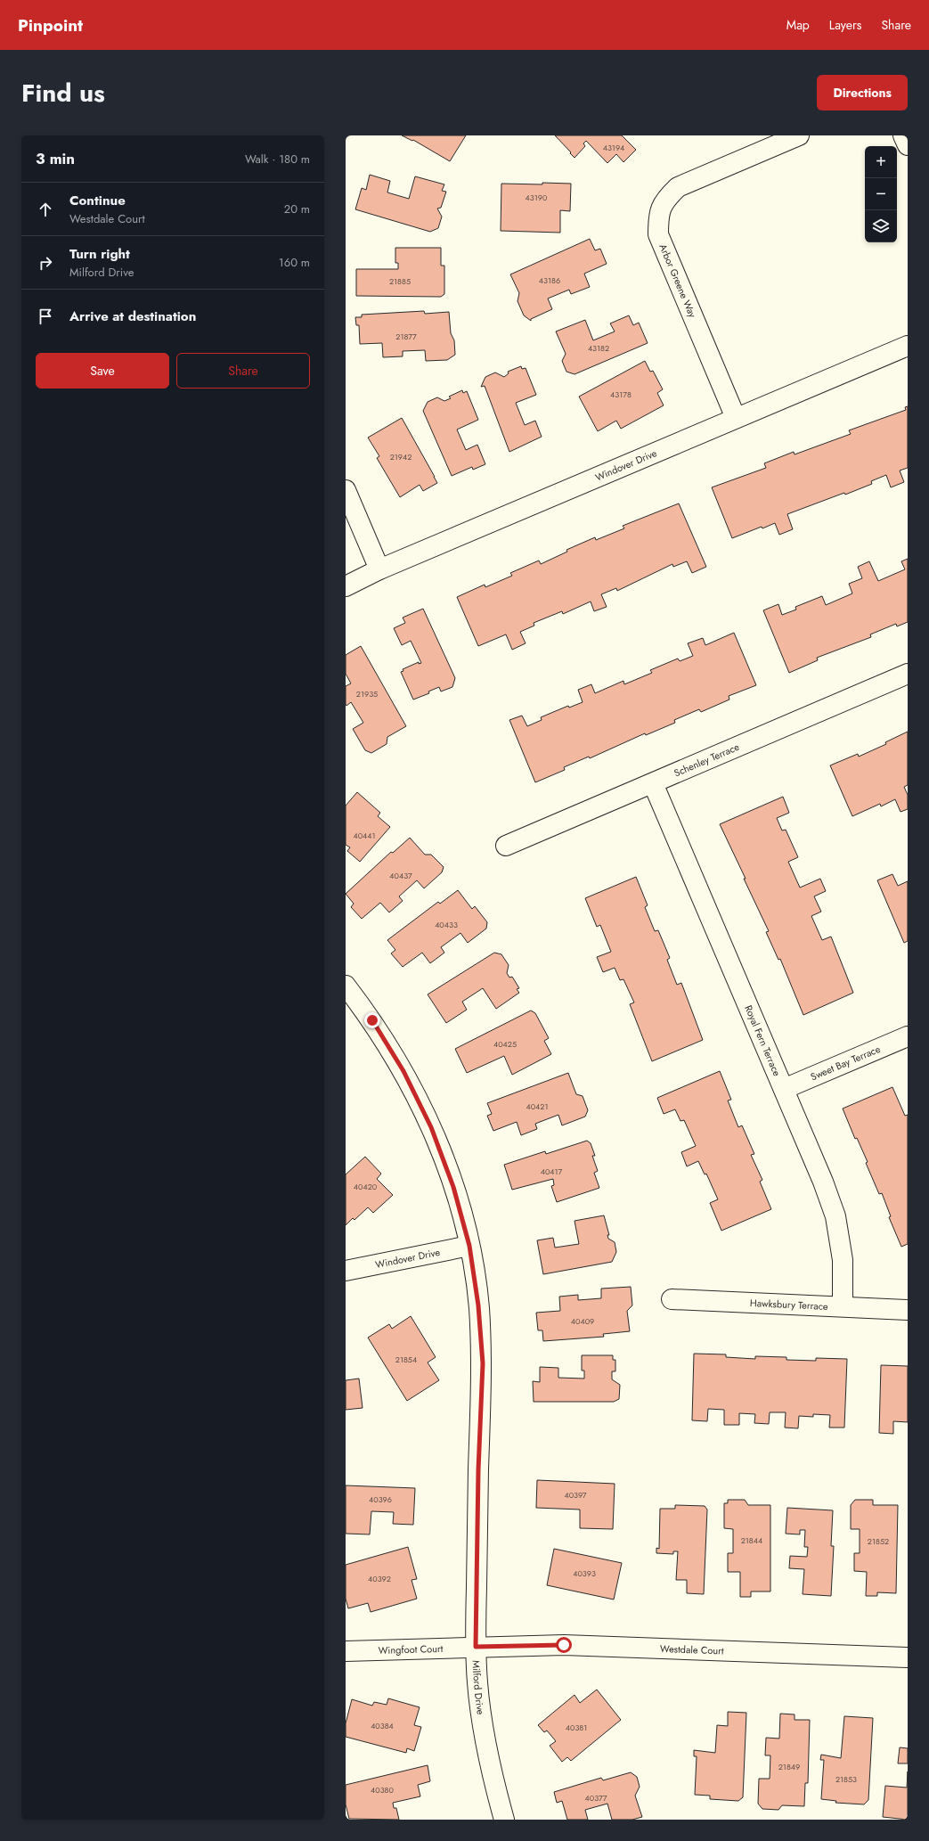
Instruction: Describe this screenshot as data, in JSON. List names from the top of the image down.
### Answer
{
  "streets": {
    "street": [
      "Arbor Greene Way",
      "Windover Drive",
      "Schenley Terrace",
      "Royal Fern Terrace",
      "Sweet Bay Terrace",
      "Hawksbury Terrace",
      "Wingfoot Court",
      "Westdale Court",
      "Milford Drive"
    ]
  },
  "crossings": [
    ["Arbor Greene Way", "Windover Drive"],
    ["Windover Drive", "Milford Drive"],
    ["Schenley Terrace", "Royal Fern Terrace"],
    ["Royal Fern Terrace", "Sweet Bay Terrace"],
    ["Royal Fern Terrace", "Hawksbury Terrace"],
    ["Wingfoot Court", "Westdale Court"],
    ["Wingfoot Court", "Milford Drive"],
    ["Westdale Court", "Milford Drive"]
  ],
  "house_numbers": [
    "43194",
    "43190",
    "43186",
    "21885",
    "21877",
    "43182",
    "43178",
    "21942",
    "21935",
    "40441",
    "40437",
    "40433",
    "40425",
    "40421",
    "40417",
    "40420",
    "40409",
    "21854",
    "40397",
    "40396",
    "21844",
    "21852",
    "40393",
    "40392",
    "40384",
    "40381",
    "21849",
    "21853",
    "40380",
    "40377"
  ],
  "page": {
    "header": "Pinpoint",
    "nav": ["Map", "Layers", "Share"],
    "title": "Find us",
    "buttons": [
      "Directions",
      ["Save", "Share"]
    ],
    "heading": ["3 min", "Walk · 180 m"],
    "map_buttons": ["+", "−"],
    "list": [
      ["Continue", "Westdale Court", "20 m"],
      ["Turn right", "Milford Drive", "160 m"],
      "Arrive at destination"
    ]
  }
}
